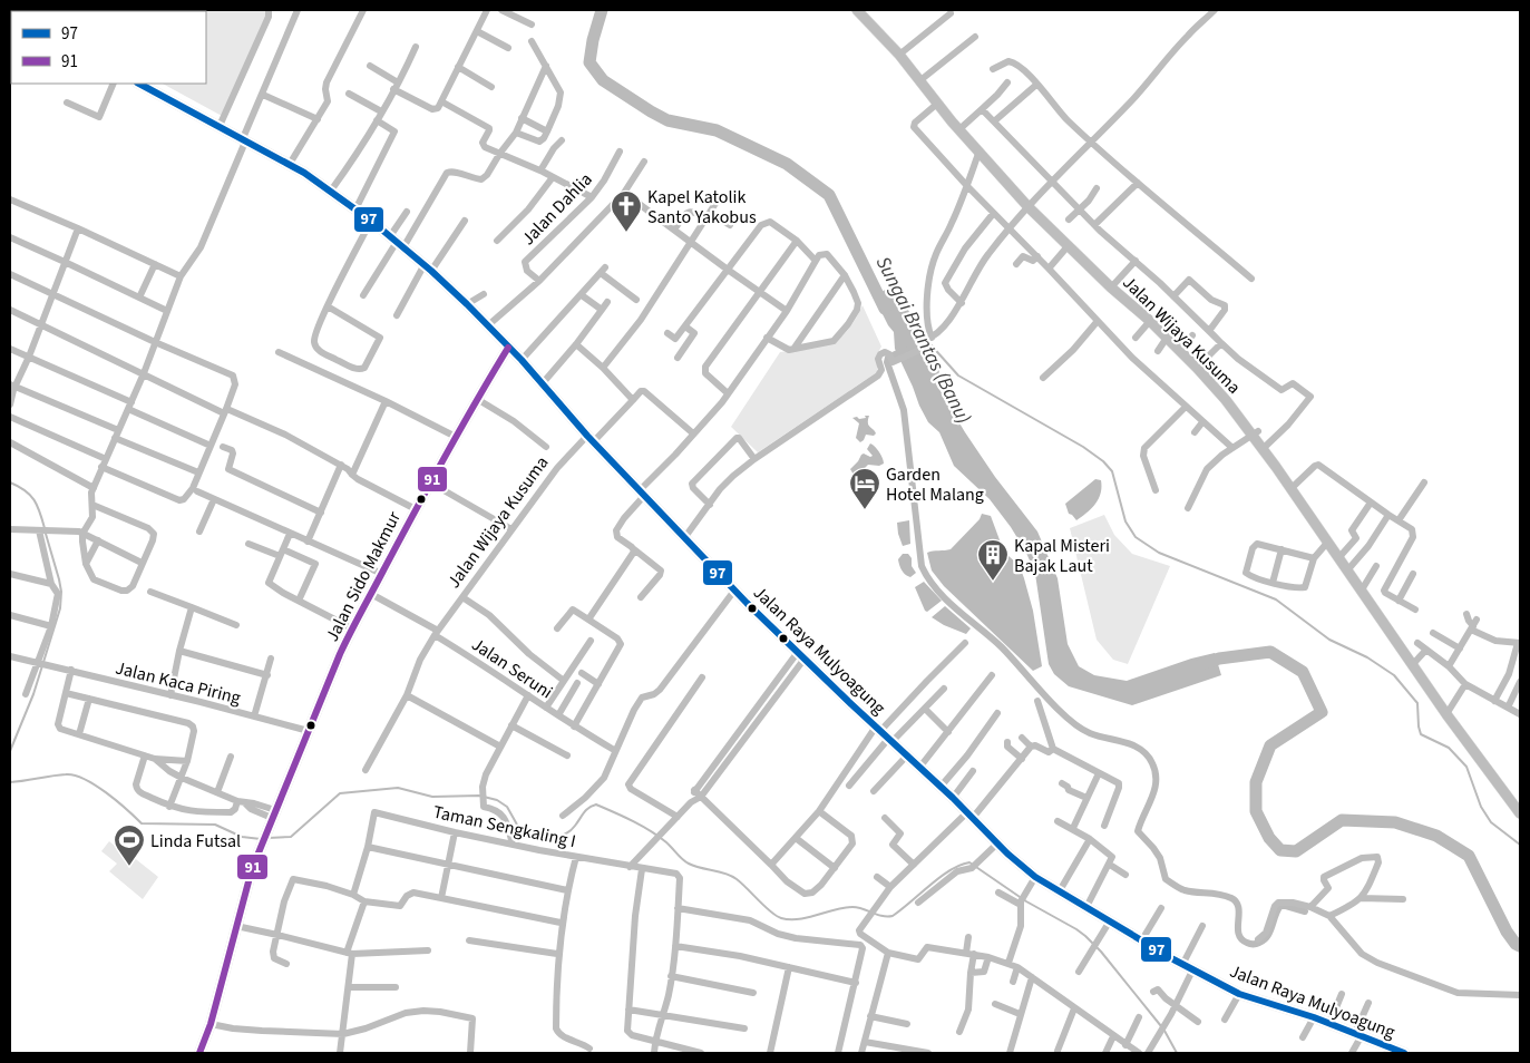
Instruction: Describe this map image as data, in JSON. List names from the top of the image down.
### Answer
{
  "streets": {
    "main road": ["Jalan Wijaya Kusuma", "Jalan Sido Makmur", "Jalan Raya Mulyoagung"],
    "street": [
      "Jalan Dahlia",
      "Jalan Seruni",
      "Jalan Kaca Piring",
      "Taman Sengkaling I"
    ]
  },
  "crossings": [
    ["Jalan Wijaya Kusuma", "Jalan Raya Mulyoagung"],
    ["Jalan Wijaya Kusuma", "Jalan Seruni"],
    ["Jalan Sido Makmur", "Jalan Raya Mulyoagung"],
    ["Jalan Sido Makmur", "Jalan Seruni"],
    ["Jalan Sido Makmur", "Jalan Kaca Piring"]
  ],
  "water": ["Sungai Brantas (Banu)"],
  "places": {
    "church": ["Kapel Katolik Santo Yakobus"],
    "hotel": ["Garden Hotel Malang"],
    "building": ["Kapal Misteri Bajak Laut"],
    "sports": ["Linda Futsal"]
  },
  "lines": ["transit line 97", "transit line 91"],
  "legend": ["97", "91"]
}
